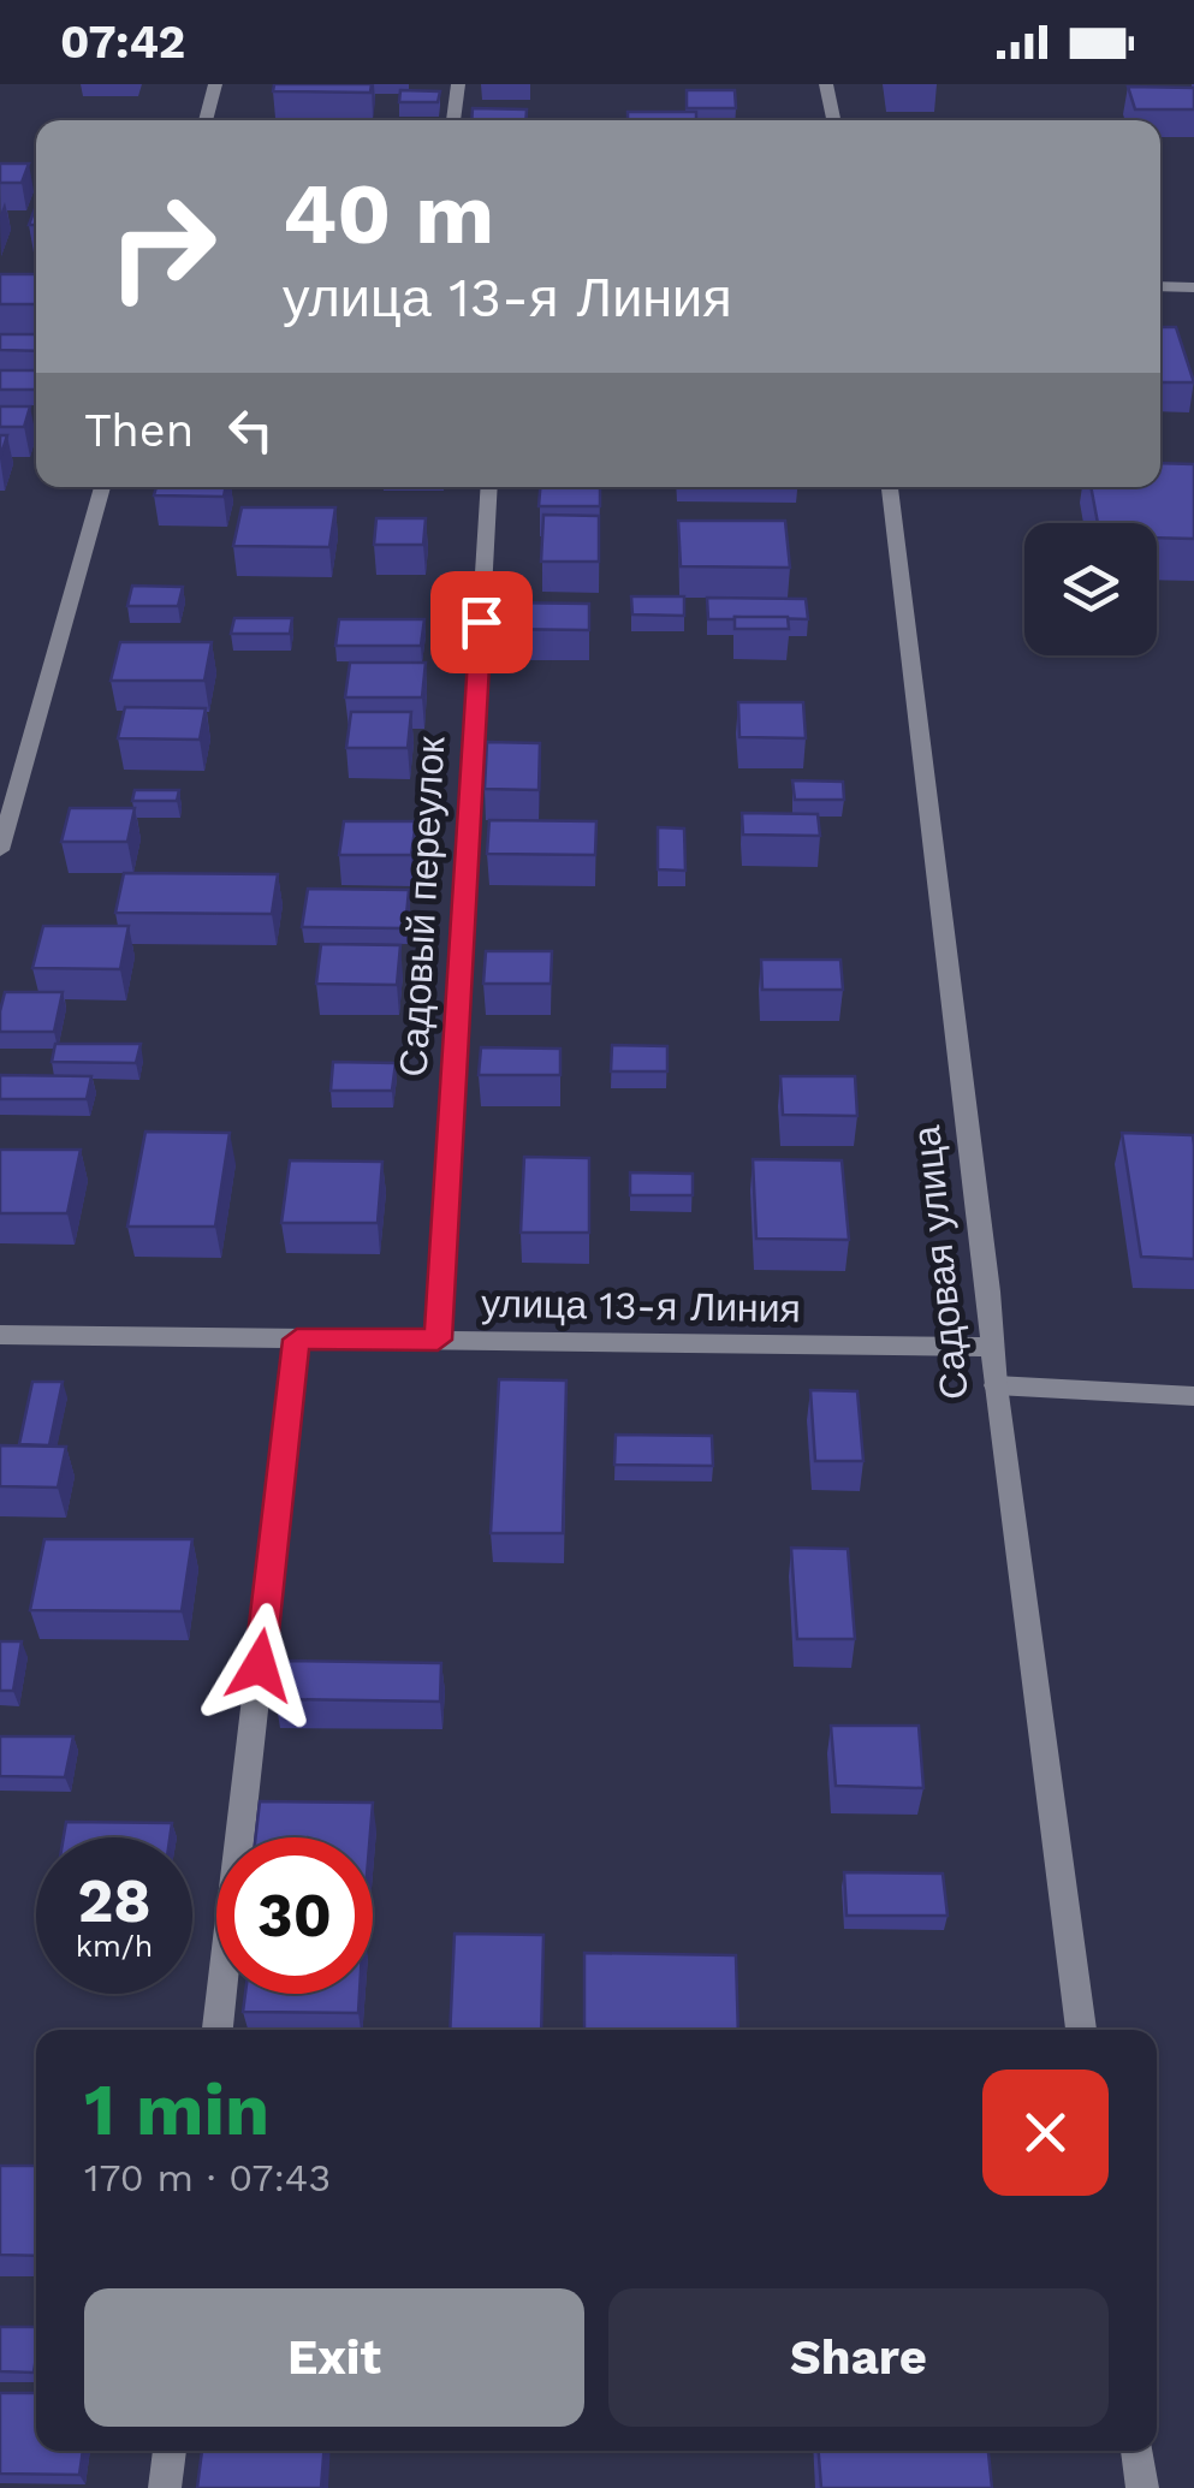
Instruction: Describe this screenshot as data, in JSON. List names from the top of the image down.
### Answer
{
  "streets": {
    "street": ["Садовый переулок", "Садовая улица", "улица 13-я Линия"]
  },
  "crossings": [
    ["Садовый переулок", "улица 13-я Линия"],
    ["Садовая улица", "улица 13-я Линия"]
  ],
  "page": {
    "status": "07:42",
    "turn": ["40 m", "улица 13-я Линия"],
    "then": "Then",
    "speed": "28 km/h",
    "limit": "30",
    "heading": ["1 min", "170 m · 07:43"],
    "buttons": ["Exit", "Share"]
  }
}
